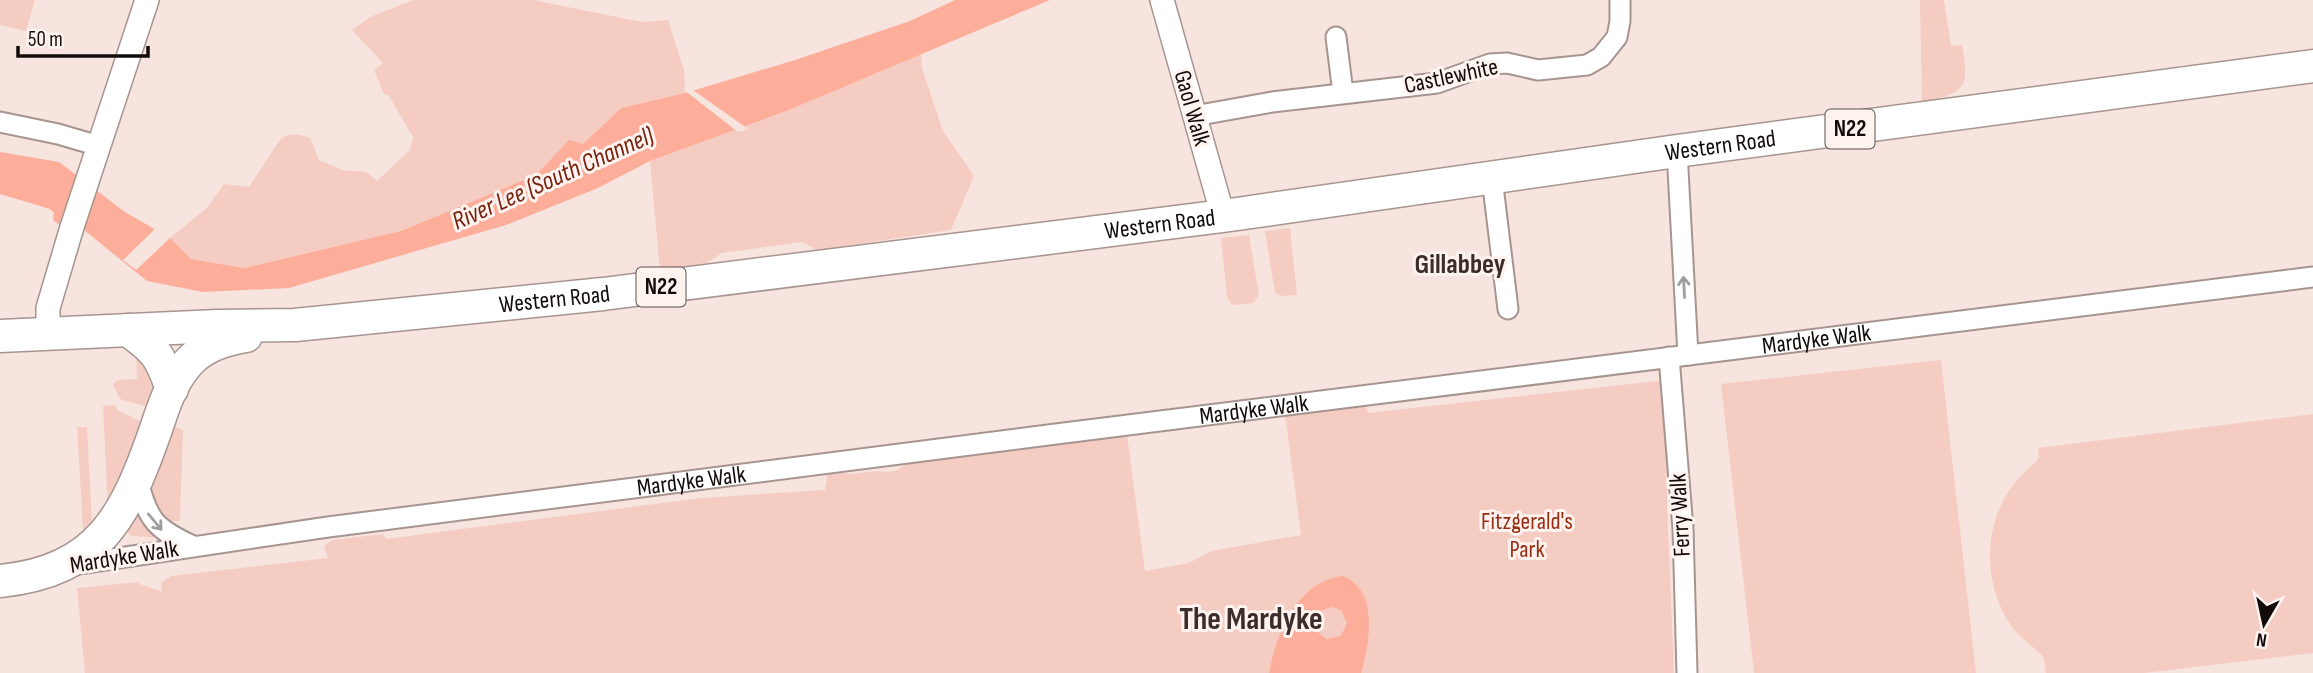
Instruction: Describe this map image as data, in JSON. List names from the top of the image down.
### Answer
{
  "streets": {
    "highway": ["N22", "Western Road", "Mardyke Walk"],
    "street": ["Castlewhite", "Gaol Walk", "Ferry Walk"]
  },
  "crossings": [
    ["Castlewhite", "Gaol Walk"],
    ["Gaol Walk", "Western Road"],
    ["N22", "Western Road"],
    ["N22", "Mardyke Walk"],
    ["Western Road", "Ferry Walk"],
    ["Mardyke Walk", "Ferry Walk"]
  ],
  "one_way": ["Ferry Walk"],
  "districts": ["Gillabbey", "The Mardyke"],
  "water": ["River Lee (South Channel)"],
  "parks": ["Fitzgerald's Park"],
  "scale_bar": "50 m",
  "north": "bottom"
}
